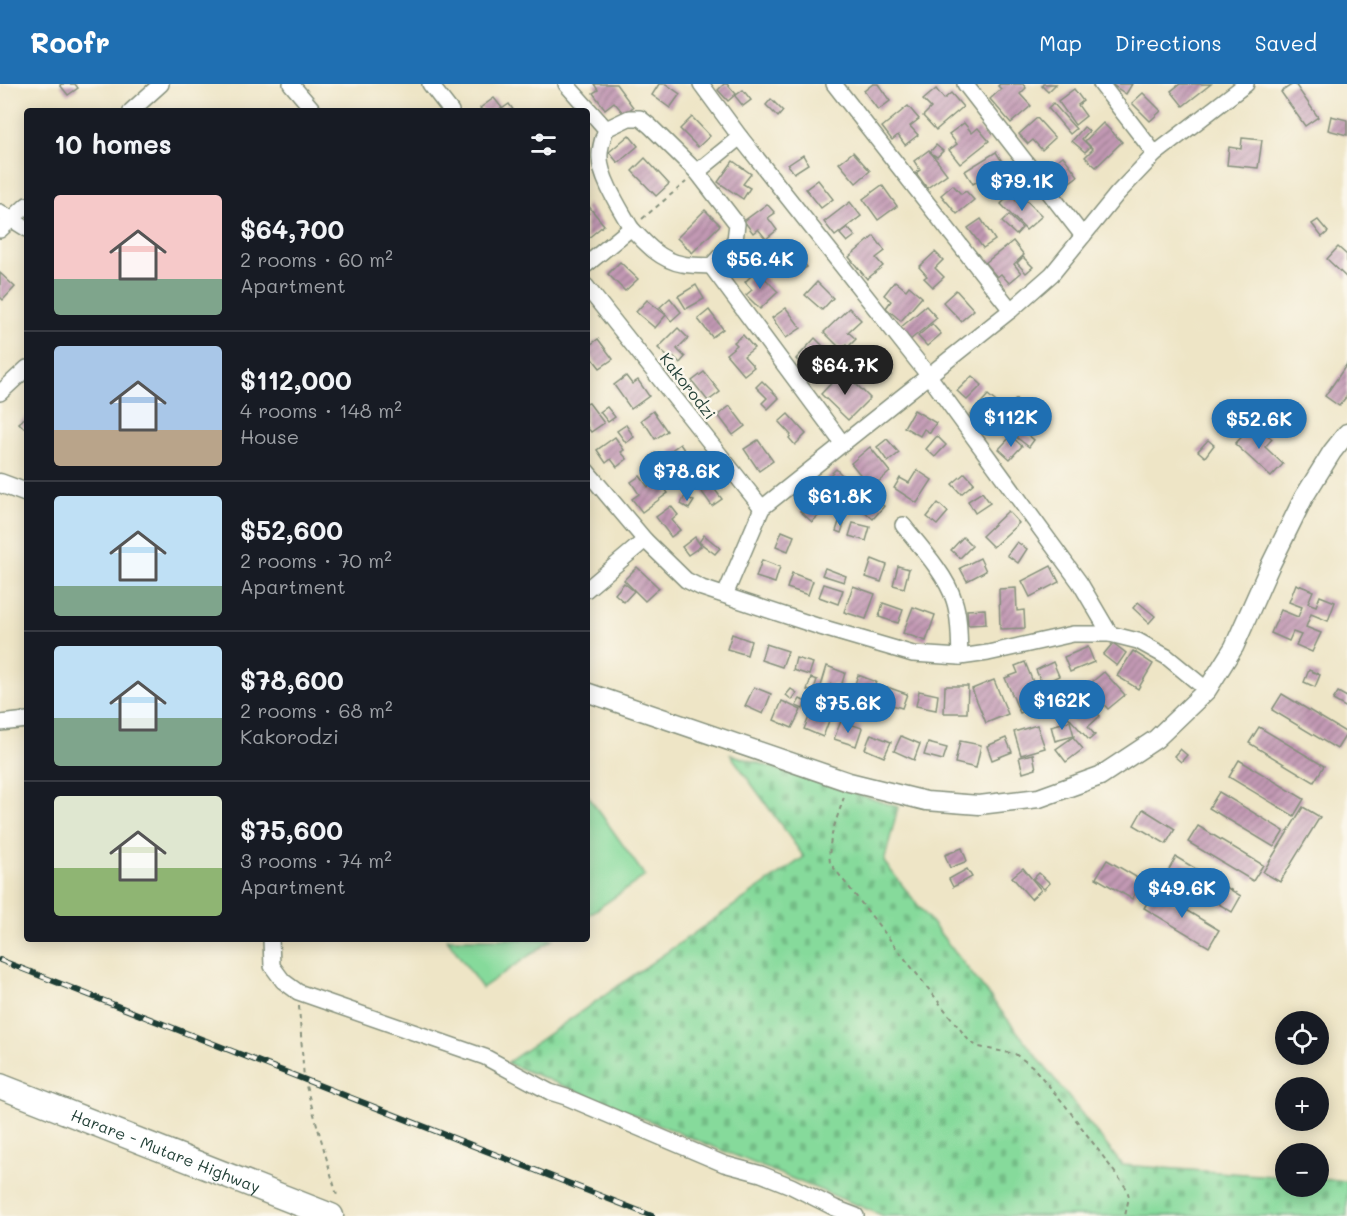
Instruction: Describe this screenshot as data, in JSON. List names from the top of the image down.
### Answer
{
  "streets": {
    "highway": ["Harare - Mutare Highway"],
    "street": ["Kakorodzi"]
  },
  "page": {
    "header": "Roofr",
    "nav": ["Map", "Directions", "Saved"],
    "heading": "10 homes",
    "price": [
      "$79.1K",
      "$56.4K",
      "$64.7K",
      "$112K",
      "$52.6K",
      "$78.6K",
      "$61.8K",
      "$162K",
      "$75.6K",
      "$49.6K"
    ],
    "list": [
      {
        "name": "$64,700",
        "note": "2 rooms · 60 m² · Apartment"
      },
      {
        "name": "$112,000",
        "note": "4 rooms · 148 m² · House"
      },
      {
        "name": "$52,600",
        "note": "2 rooms · 70 m² · Apartment"
      },
      {
        "name": "$78,600",
        "note": "2 rooms · 68 m² · Kakorodzi"
      },
      {
        "name": "$75,600",
        "note": "3 rooms · 74 m² · Apartment"
      }
    ],
    "map_buttons": ["+", "−"]
  }
}
